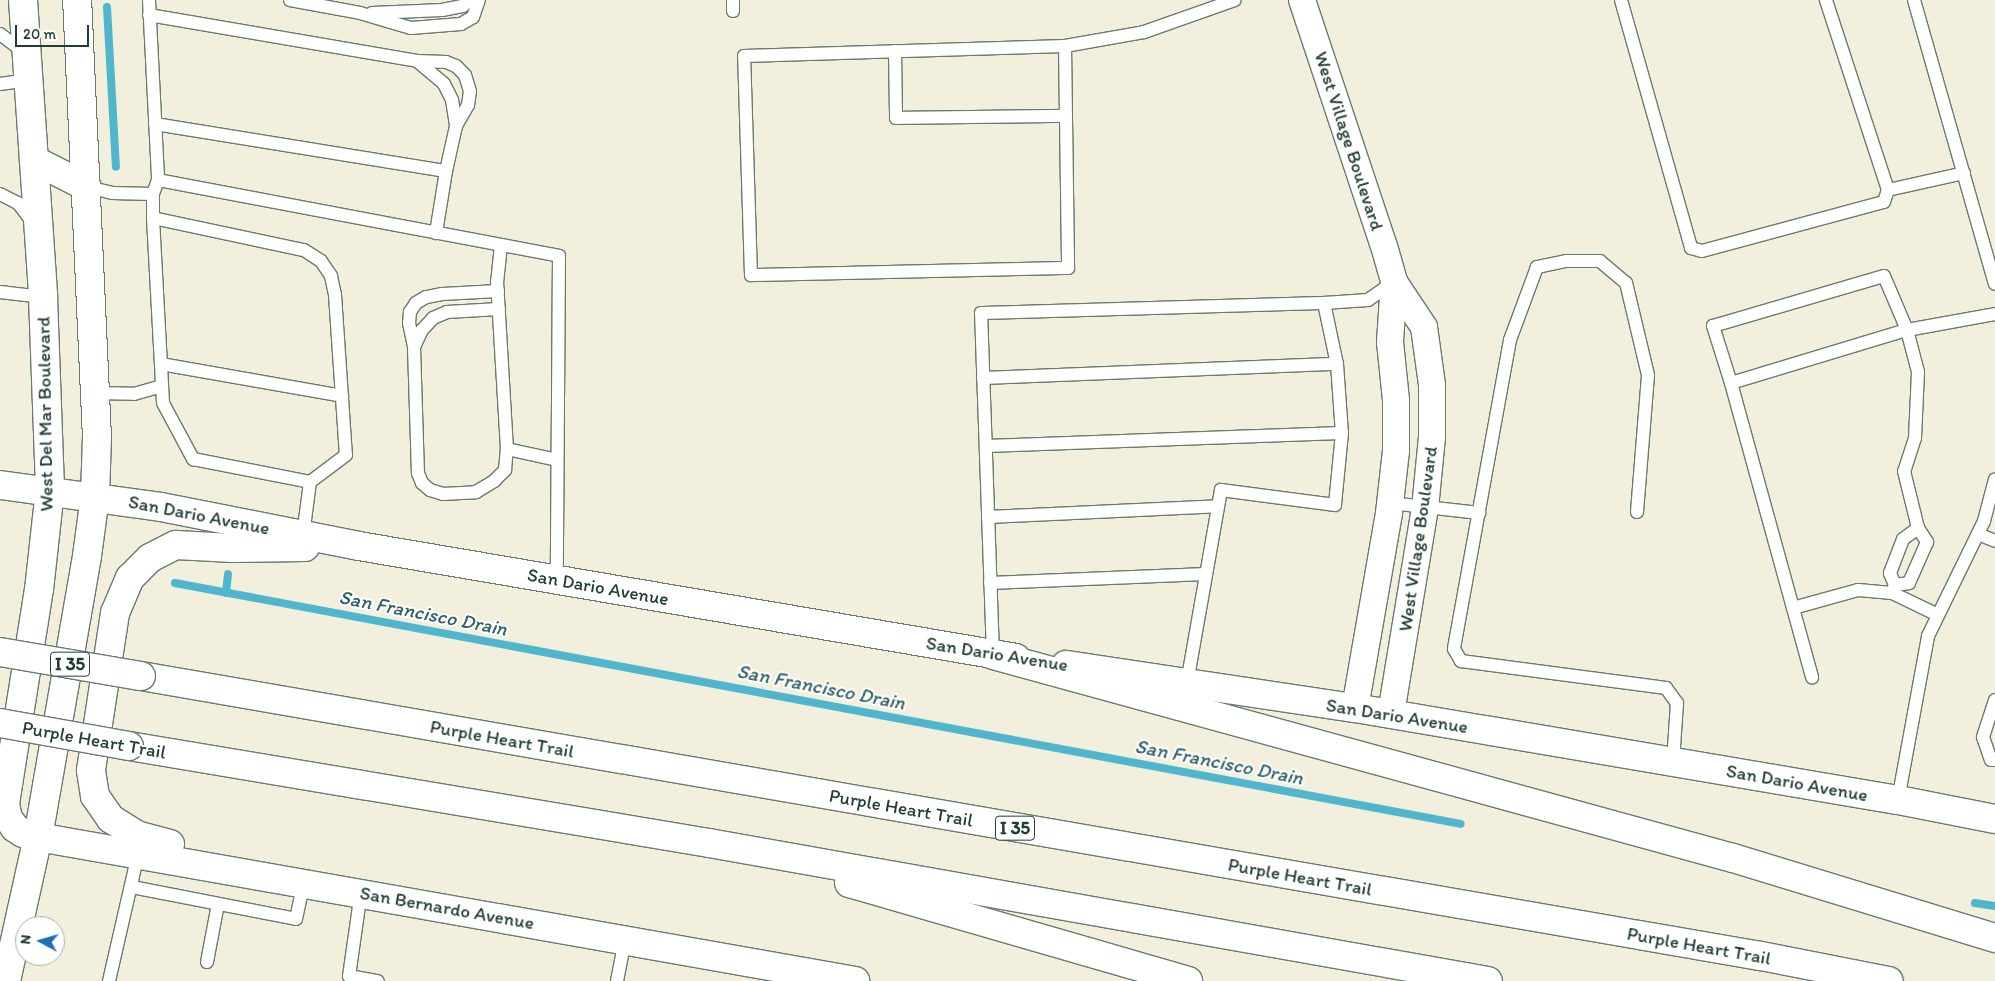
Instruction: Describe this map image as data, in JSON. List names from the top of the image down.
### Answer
{
  "streets": {
    "main road": [
      "West Del Mar Boulevard",
      "San Dario Avenue",
      "I 35",
      "Purple Heart Trail",
      "San Bernardo Avenue"
    ],
    "street": ["West Village Boulevard"]
  },
  "crossings": [
    ["West Village Boulevard", "San Dario Avenue"],
    ["West Del Mar Boulevard", "San Dario Avenue"],
    ["West Del Mar Boulevard", "San Bernardo Avenue"]
  ],
  "water": ["San Francisco Drain"],
  "scale_bar": "20 m",
  "north": "left"
}
